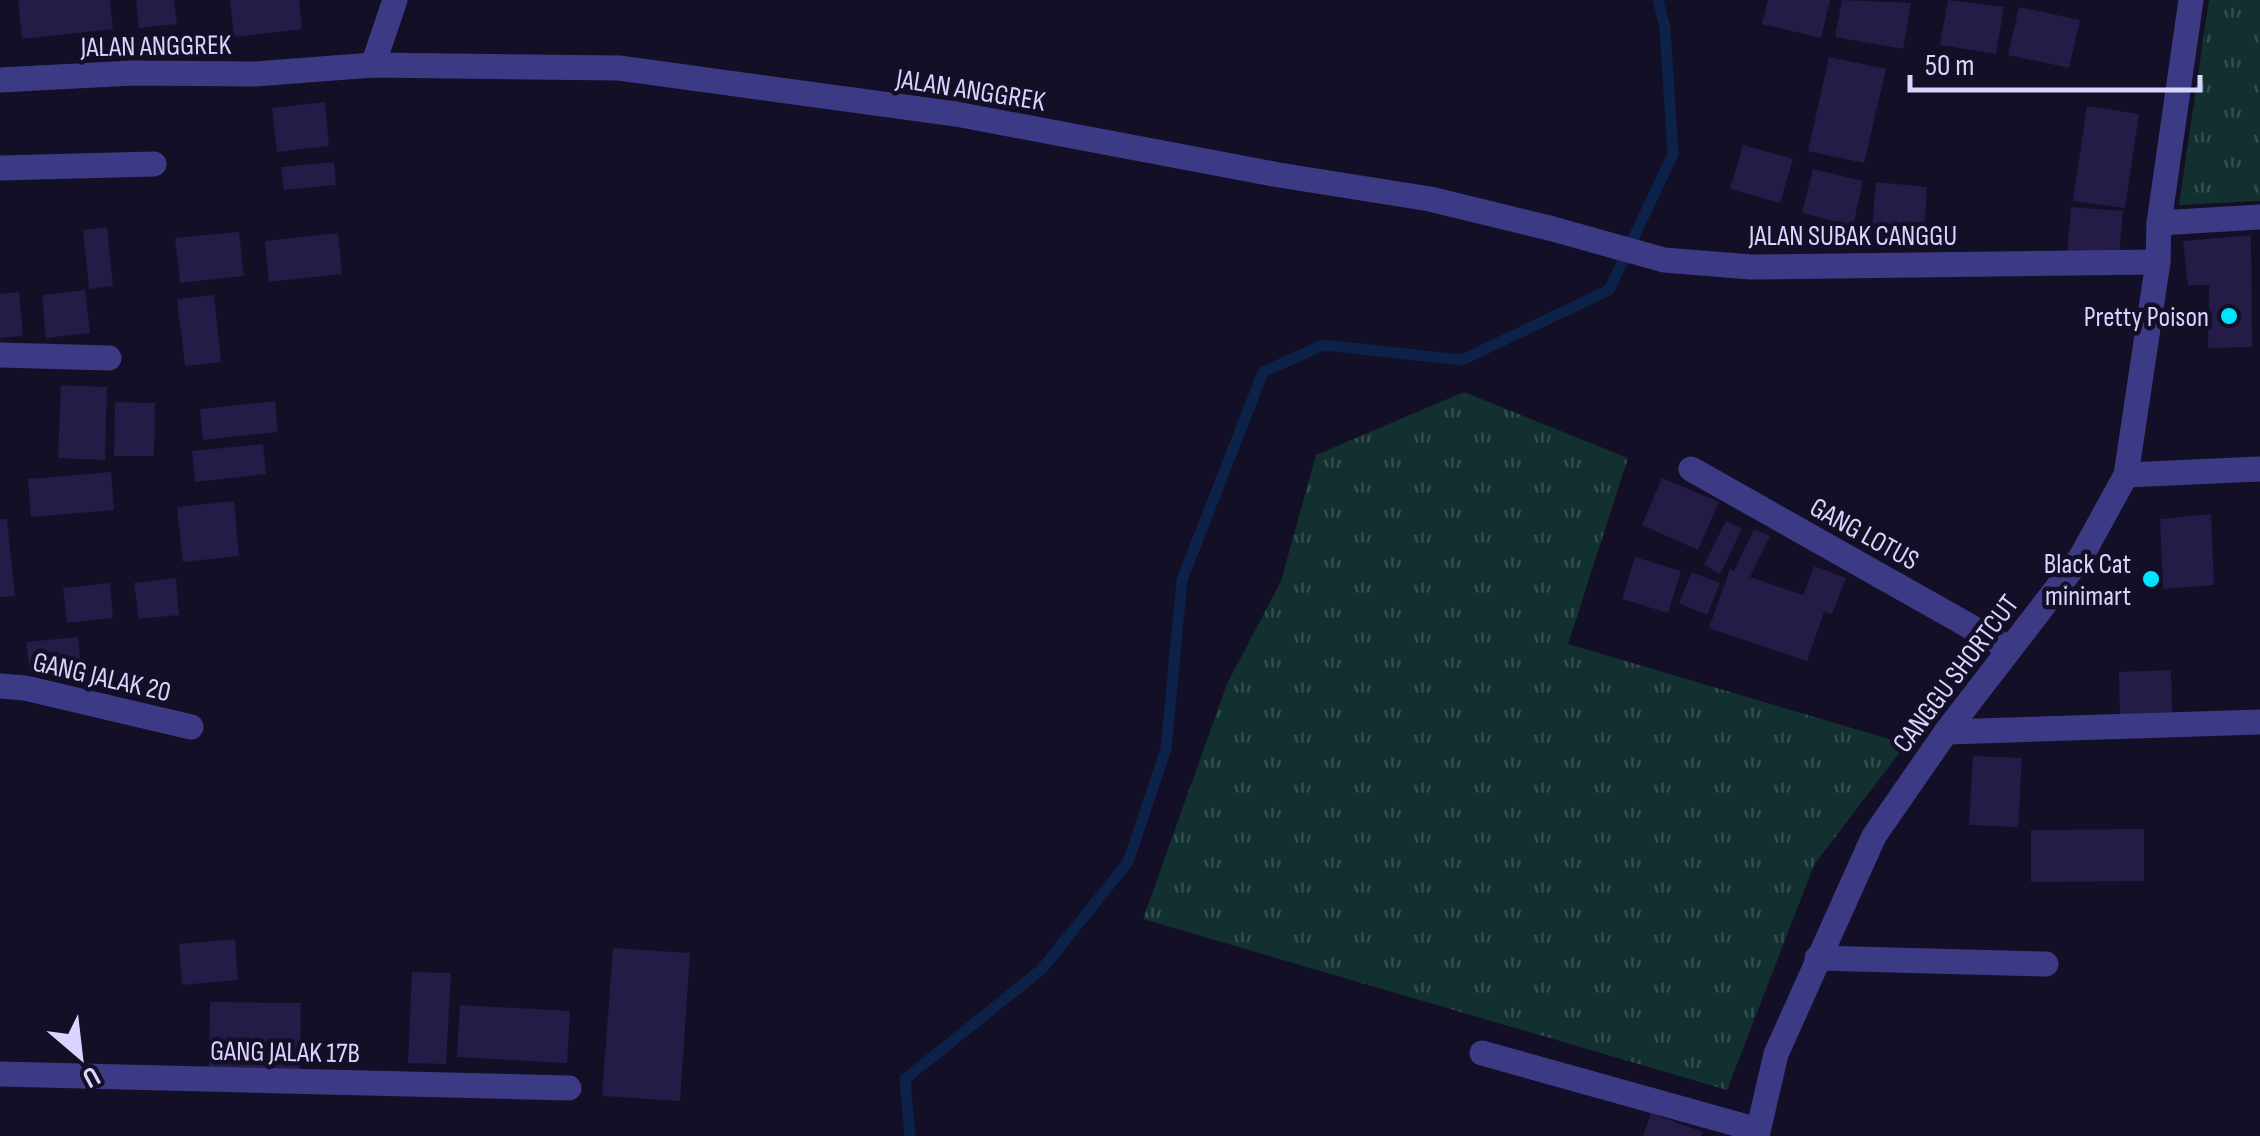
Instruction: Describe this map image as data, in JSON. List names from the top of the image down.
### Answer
{
  "streets": {
    "street": [
      "JALAN ANGGREK",
      "JALAN SUBAK CANGGU",
      "GANG LOTUS",
      "CANGGU SHORTCUT",
      "GANG JALAK 20",
      "GANG JALAK 17B"
    ]
  },
  "crossings": [
    ["JALAN ANGGREK", "JALAN SUBAK CANGGU"],
    ["JALAN SUBAK CANGGU", "CANGGU SHORTCUT"],
    ["GANG LOTUS", "CANGGU SHORTCUT"]
  ],
  "places": ["Pretty Poison", "Black Cat minimart"],
  "scale_bar": "50 m",
  "north": "bottom right"
}
